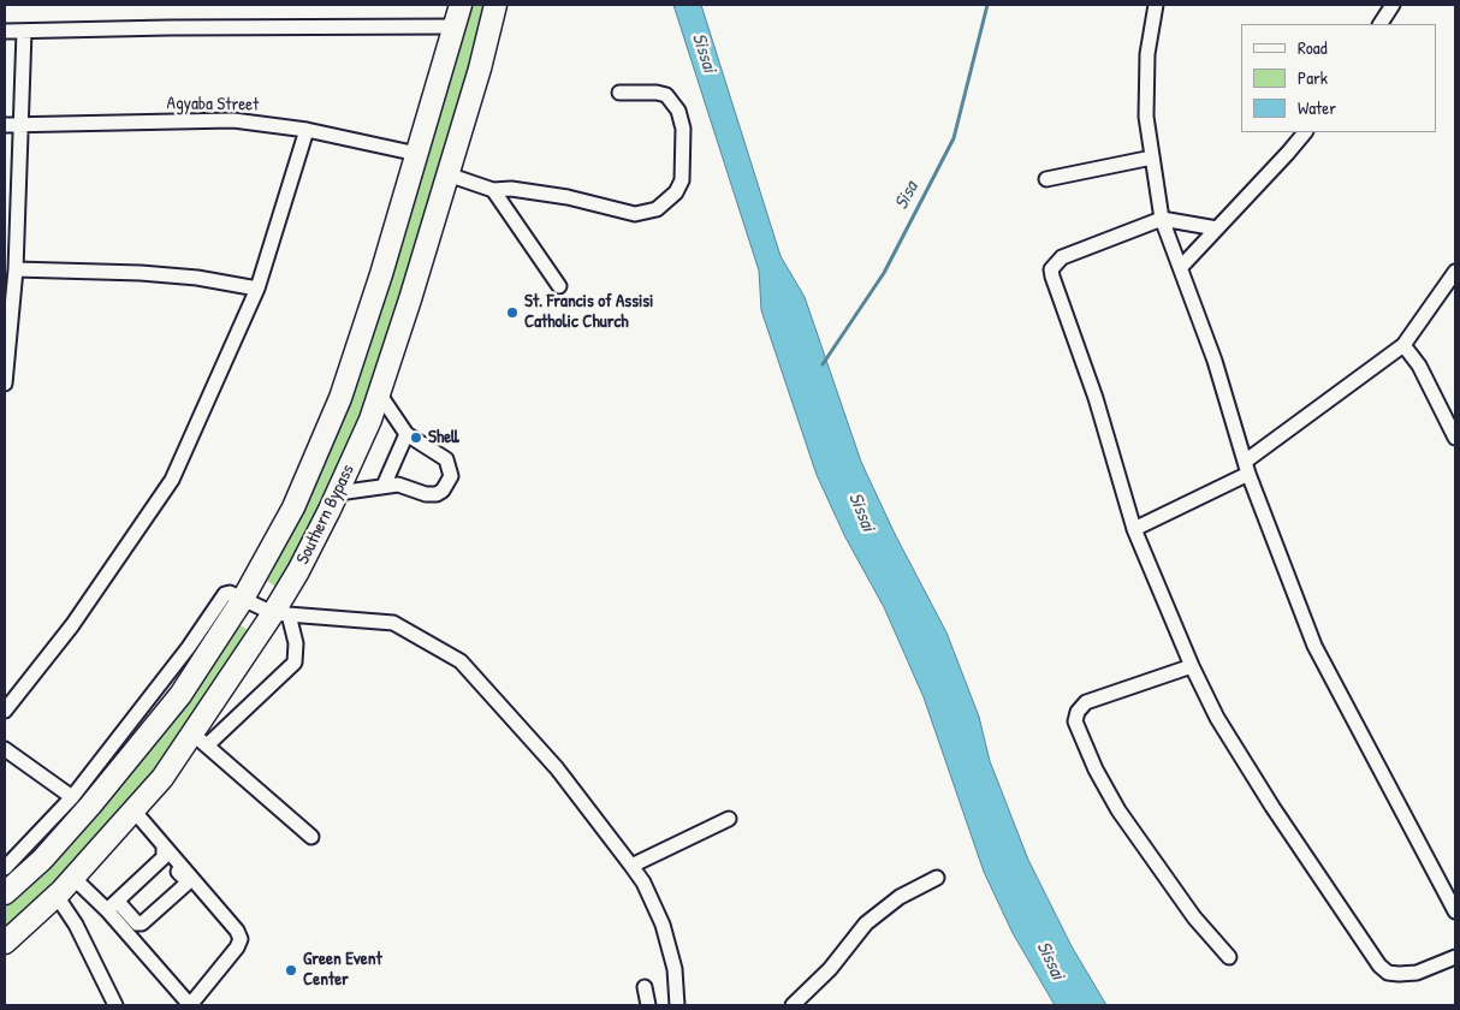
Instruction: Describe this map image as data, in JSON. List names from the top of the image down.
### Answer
{
  "streets": {
    "highway": ["Southern Bypass"],
    "street": ["Agyaba Street"]
  },
  "crossings": [
    ["Agyaba Street", "Southern Bypass"]
  ],
  "water": ["Sissai", "Sisa"],
  "places": ["St. Francis of Assisi Catholic Church", "Shell", "Green Event Center"],
  "legend": ["Road", "Park", "Water"]
}
